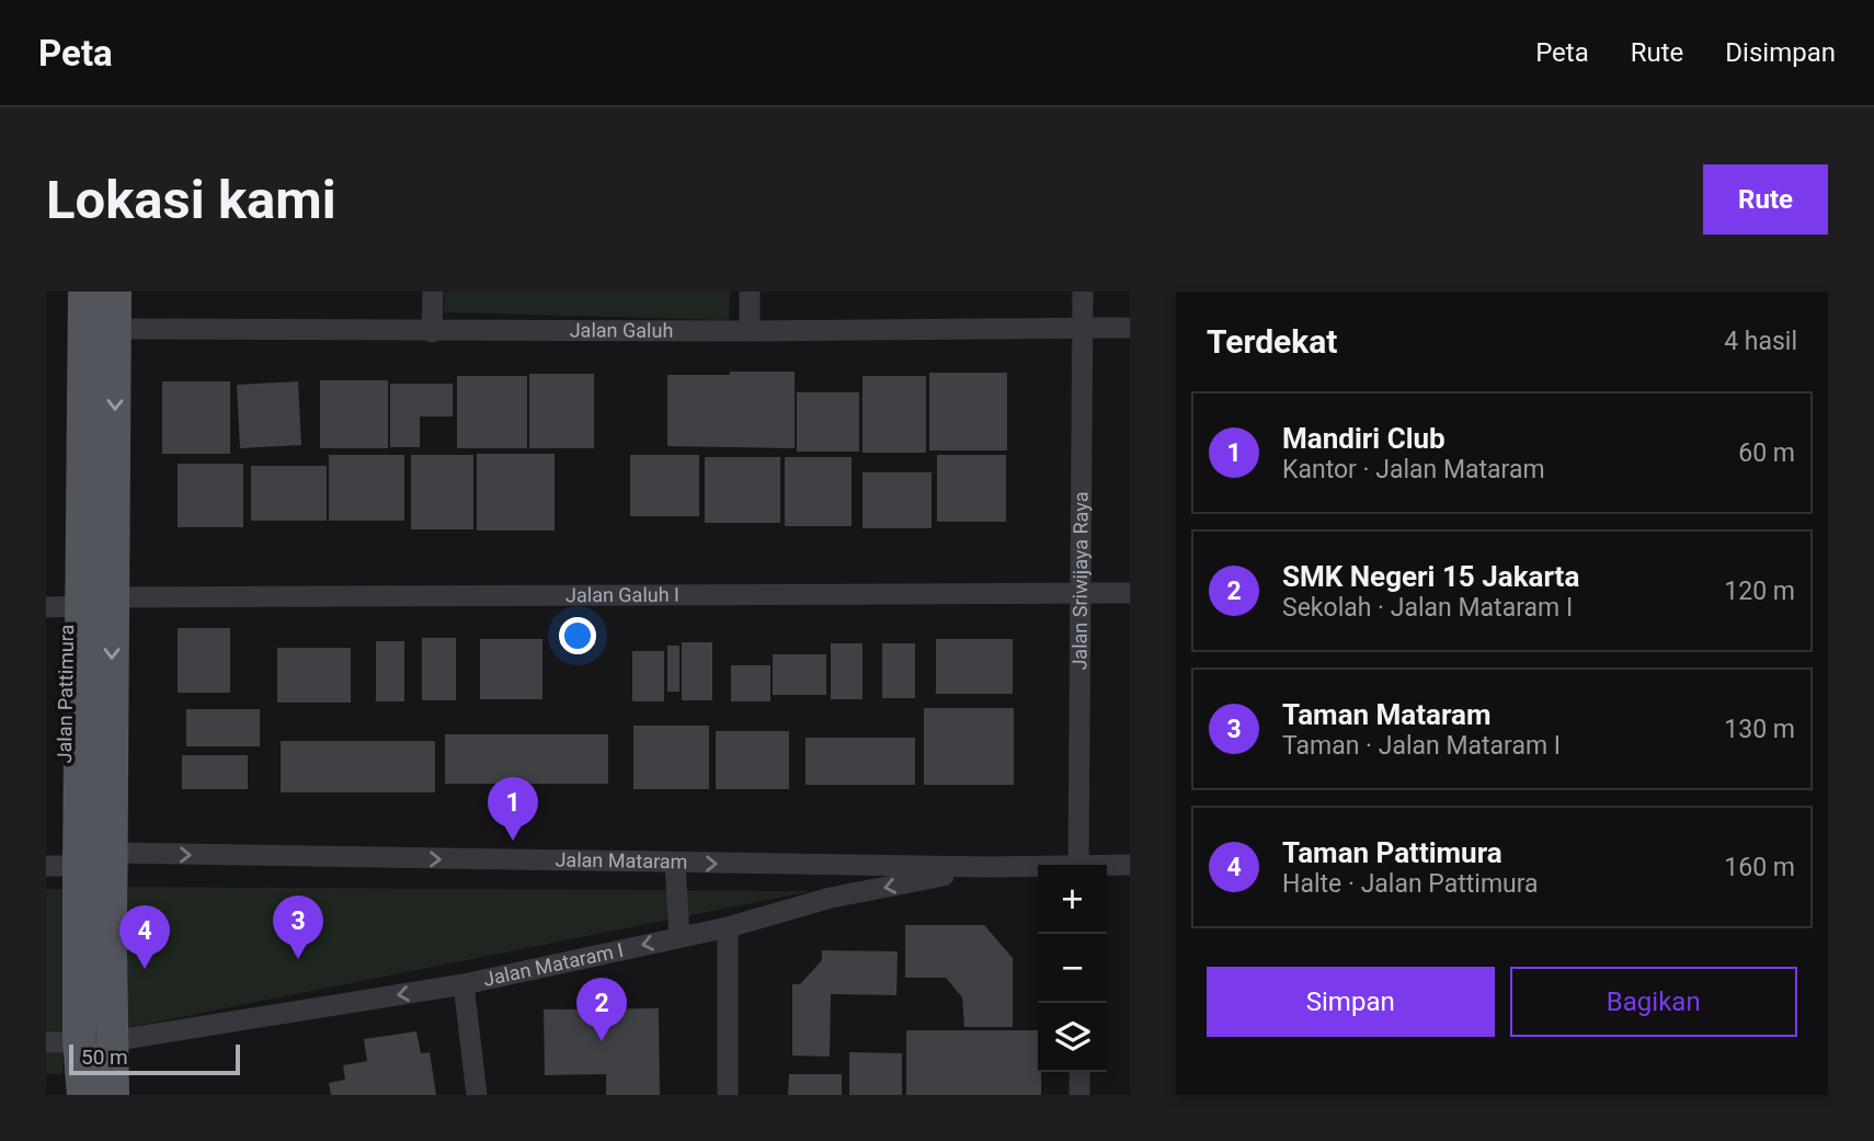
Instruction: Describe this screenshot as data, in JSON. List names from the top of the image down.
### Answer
{
  "streets": {
    "main road": ["Jalan Pattimura"],
    "street": [
      "Jalan Galuh",
      "Jalan Sriwijaya Raya",
      "Jalan Galuh I",
      "Jalan Mataram",
      "Jalan Mataram I"
    ]
  },
  "crossings": [
    ["Jalan Galuh", "Jalan Sriwijaya Raya"],
    ["Jalan Galuh", "Jalan Pattimura"],
    ["Jalan Sriwijaya Raya", "Jalan Galuh I"],
    ["Jalan Galuh I", "Jalan Pattimura"],
    ["Jalan Pattimura", "Jalan Mataram"],
    ["Jalan Pattimura", "Jalan Mataram I"],
    ["Jalan Mataram", "Jalan Mataram I"]
  ],
  "one_way": ["Jalan Mataram", "Jalan Mataram I"],
  "scale_bar": "50 m",
  "page": {
    "header": "Peta",
    "nav": ["Peta", "Rute", "Disimpan"],
    "buttons": [
      "Rute",
      ["Simpan", "Bagikan"]
    ],
    "title": "Lokasi kami",
    "heading": ["Terdekat", "4 hasil"],
    "list": [
      {
        "mark": "1",
        "name": "Mandiri Club",
        "note": "Kantor · Jalan Mataram",
        "value": "60 m"
      },
      {
        "mark": "2",
        "name": "SMK Negeri 15 Jakarta",
        "note": "Sekolah · Jalan Mataram I",
        "value": "120 m"
      },
      {
        "mark": "3",
        "name": "Taman Mataram",
        "note": "Taman · Jalan Mataram I",
        "value": "130 m"
      },
      {
        "mark": "4",
        "name": "Taman Pattimura",
        "note": "Halte · Jalan Pattimura",
        "value": "160 m"
      }
    ],
    "pins": [
      "1",
      "3",
      "4",
      "2"
    ],
    "map_buttons": ["+", "−"],
    "scale": "50 m"
  }
}
